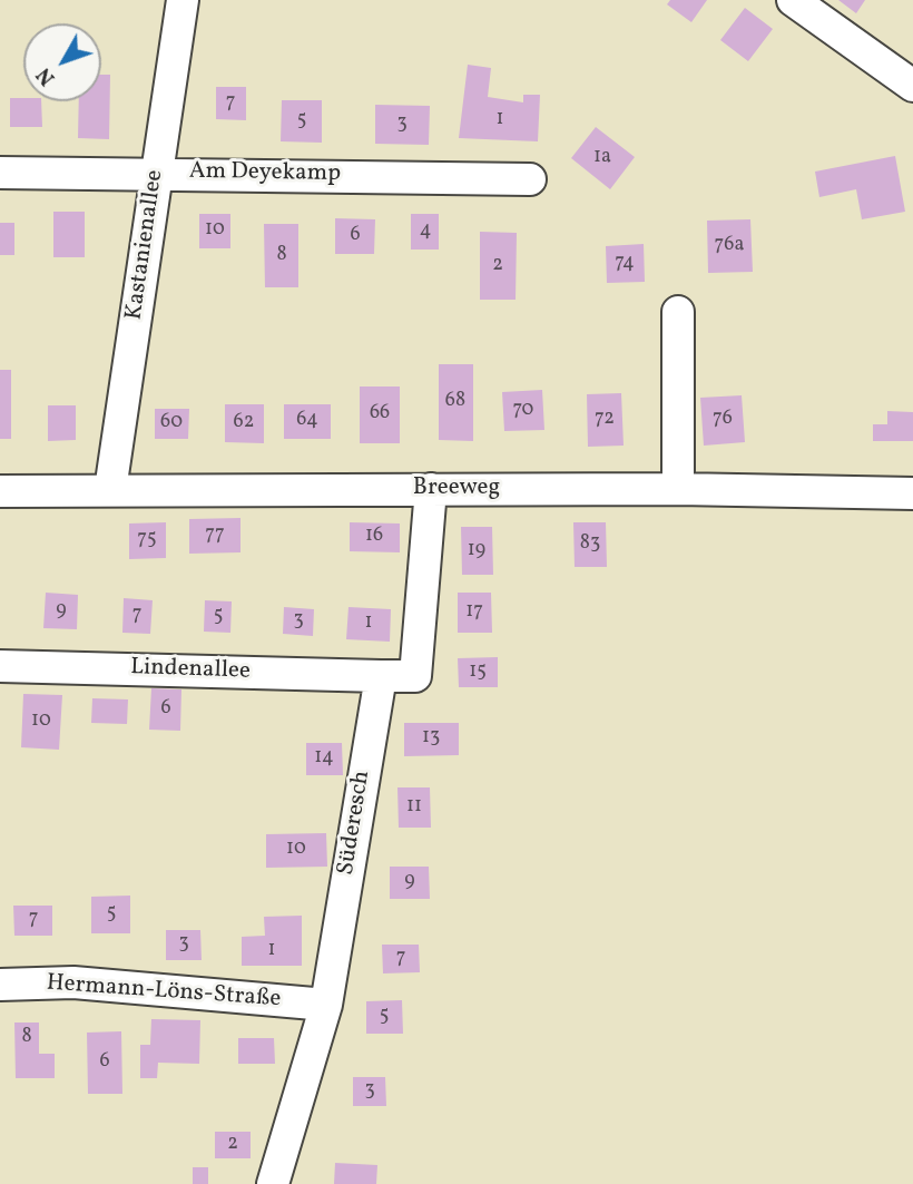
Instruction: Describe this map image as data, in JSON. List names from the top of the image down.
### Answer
{
  "streets": {
    "street": [
      "Am Deyekamp",
      "Kastanienallee",
      "Breeweg",
      "Lindenallee",
      "Süderesch",
      "Hermann-Löns-Straße"
    ]
  },
  "crossings": [
    ["Am Deyekamp", "Kastanienallee"],
    ["Kastanienallee", "Breeweg"],
    ["Lindenallee", "Süderesch"],
    ["Süderesch", "Hermann-Löns-Straße"]
  ],
  "house_numbers": [
    "7",
    "1",
    "5",
    "3",
    "1a",
    "10",
    "4",
    "6",
    "76a",
    "8",
    "74",
    "2",
    "68",
    "70",
    "66",
    "72",
    "76",
    "64",
    "60",
    "62",
    "77",
    "16",
    "75",
    "83",
    "19",
    "9",
    "17",
    "7",
    "5",
    "3",
    "1",
    "15",
    "6",
    "10",
    "13",
    "14",
    "11",
    "10",
    "9",
    "5",
    "7",
    "3",
    "1",
    "7",
    "5",
    "8",
    "6",
    "3",
    "2"
  ],
  "north": "bottom left"
}
